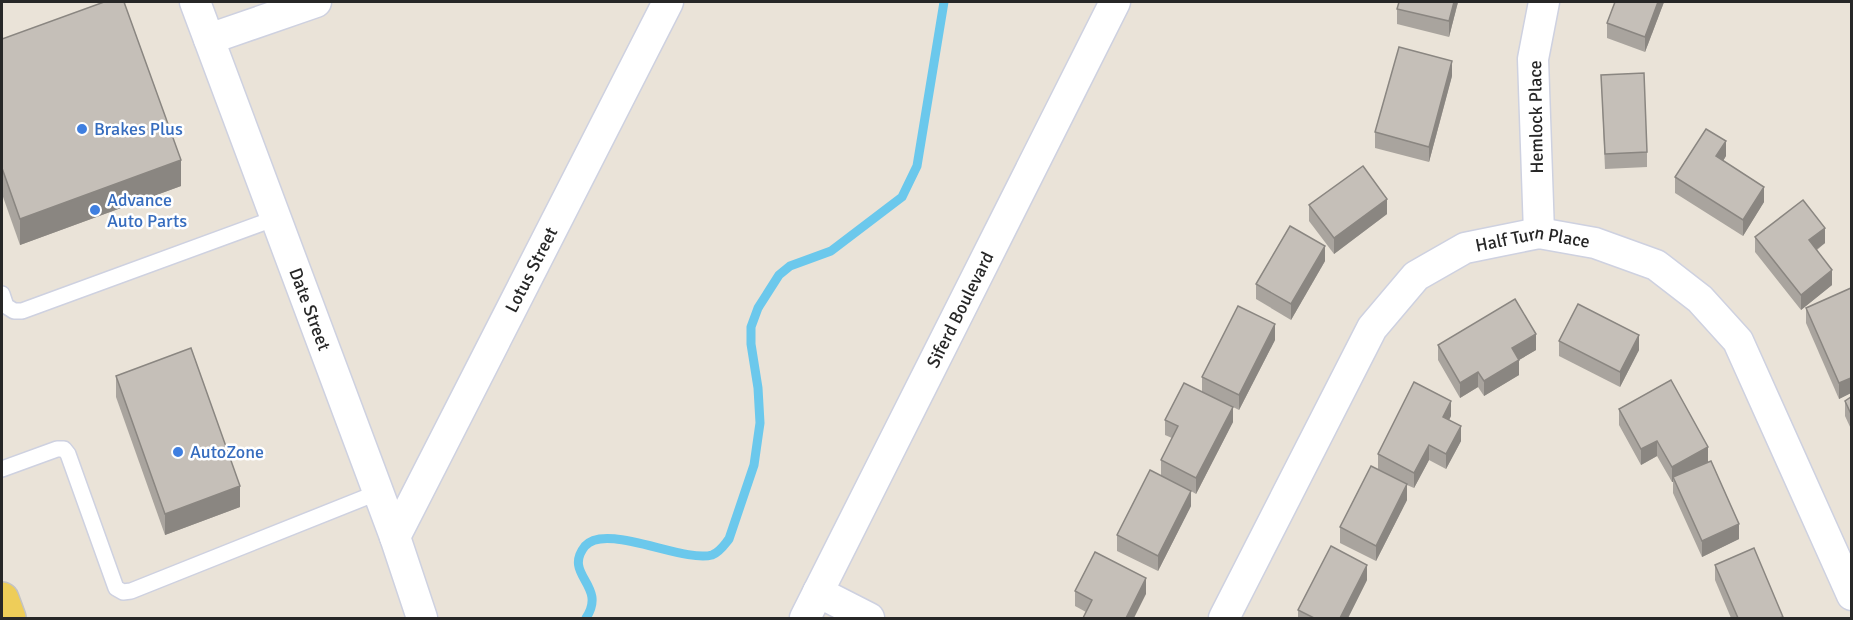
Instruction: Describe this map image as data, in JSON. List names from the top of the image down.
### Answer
{
  "streets": {
    "street": [
      "Hemlock Place",
      "Half Turn Place",
      "Lotus Street",
      "Date Street",
      "Siferd Boulevard"
    ]
  },
  "crossings": [
    ["Hemlock Place", "Half Turn Place"],
    ["Lotus Street", "Date Street"]
  ],
  "places": ["Brakes Plus", "Advance Auto Parts", "AutoZone"]
}
